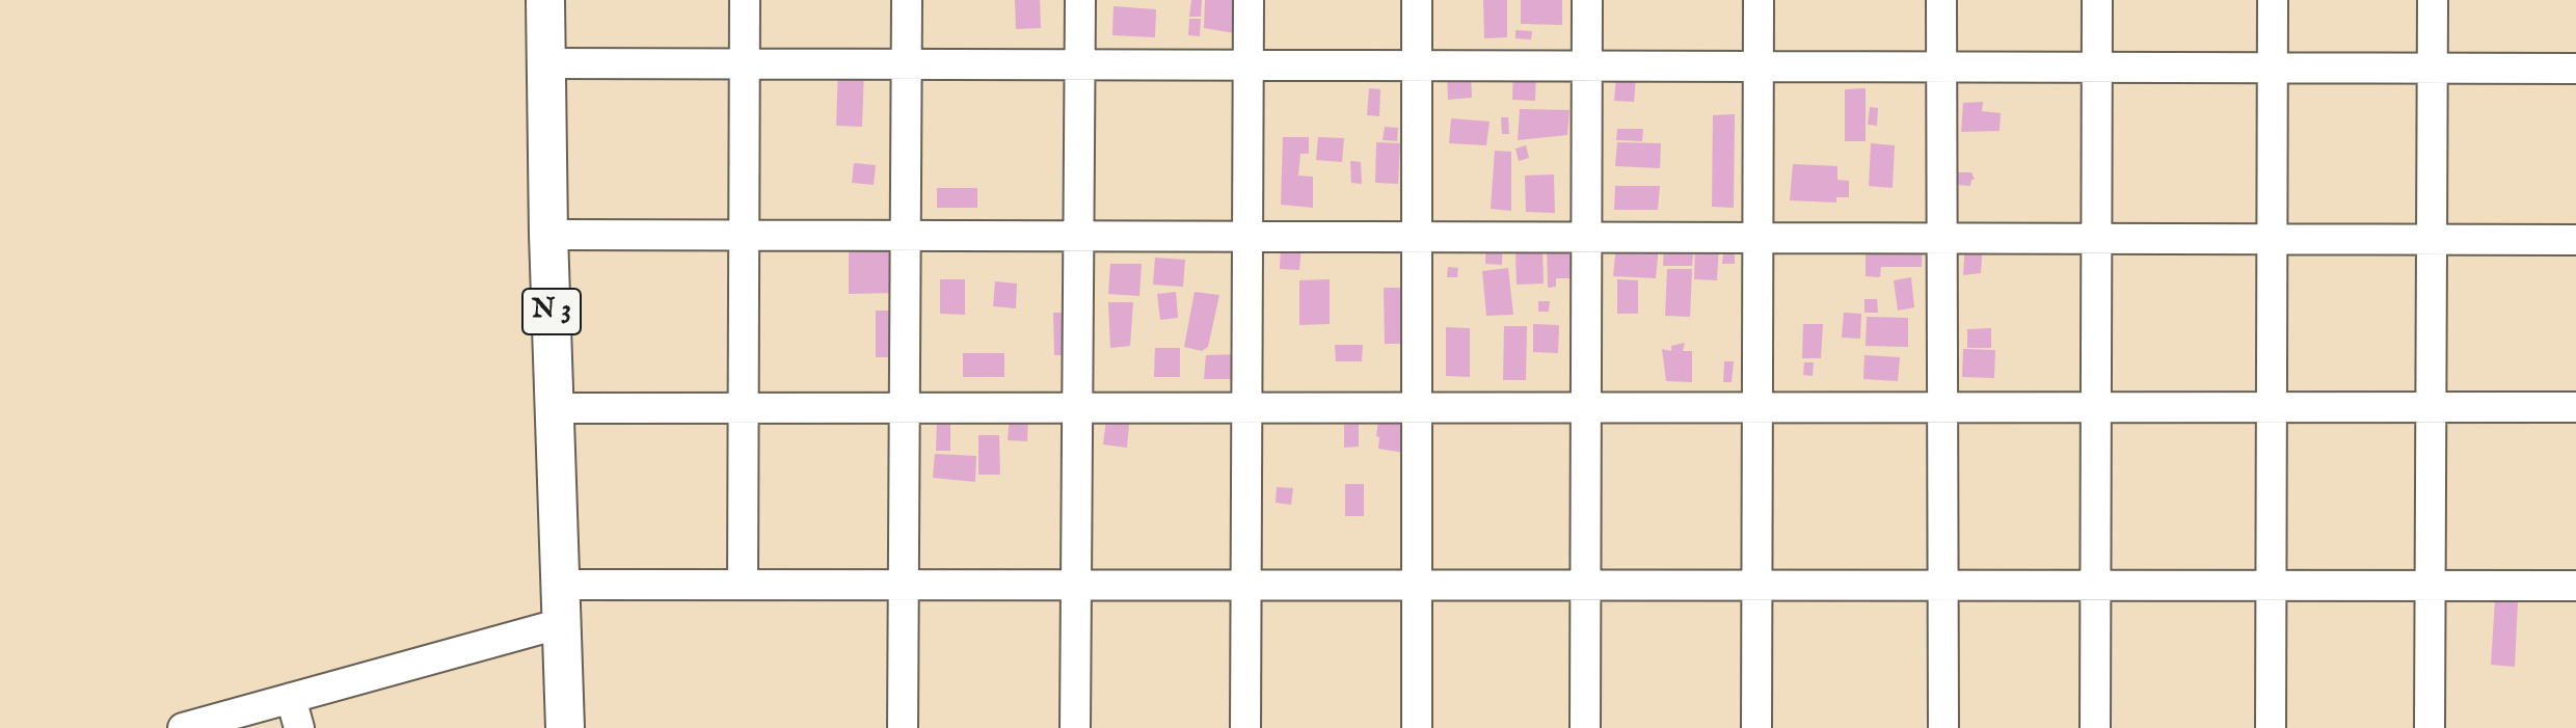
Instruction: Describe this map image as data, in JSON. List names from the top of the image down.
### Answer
{
  "streets": {
    "main road": ["N 3"]
  }
}
